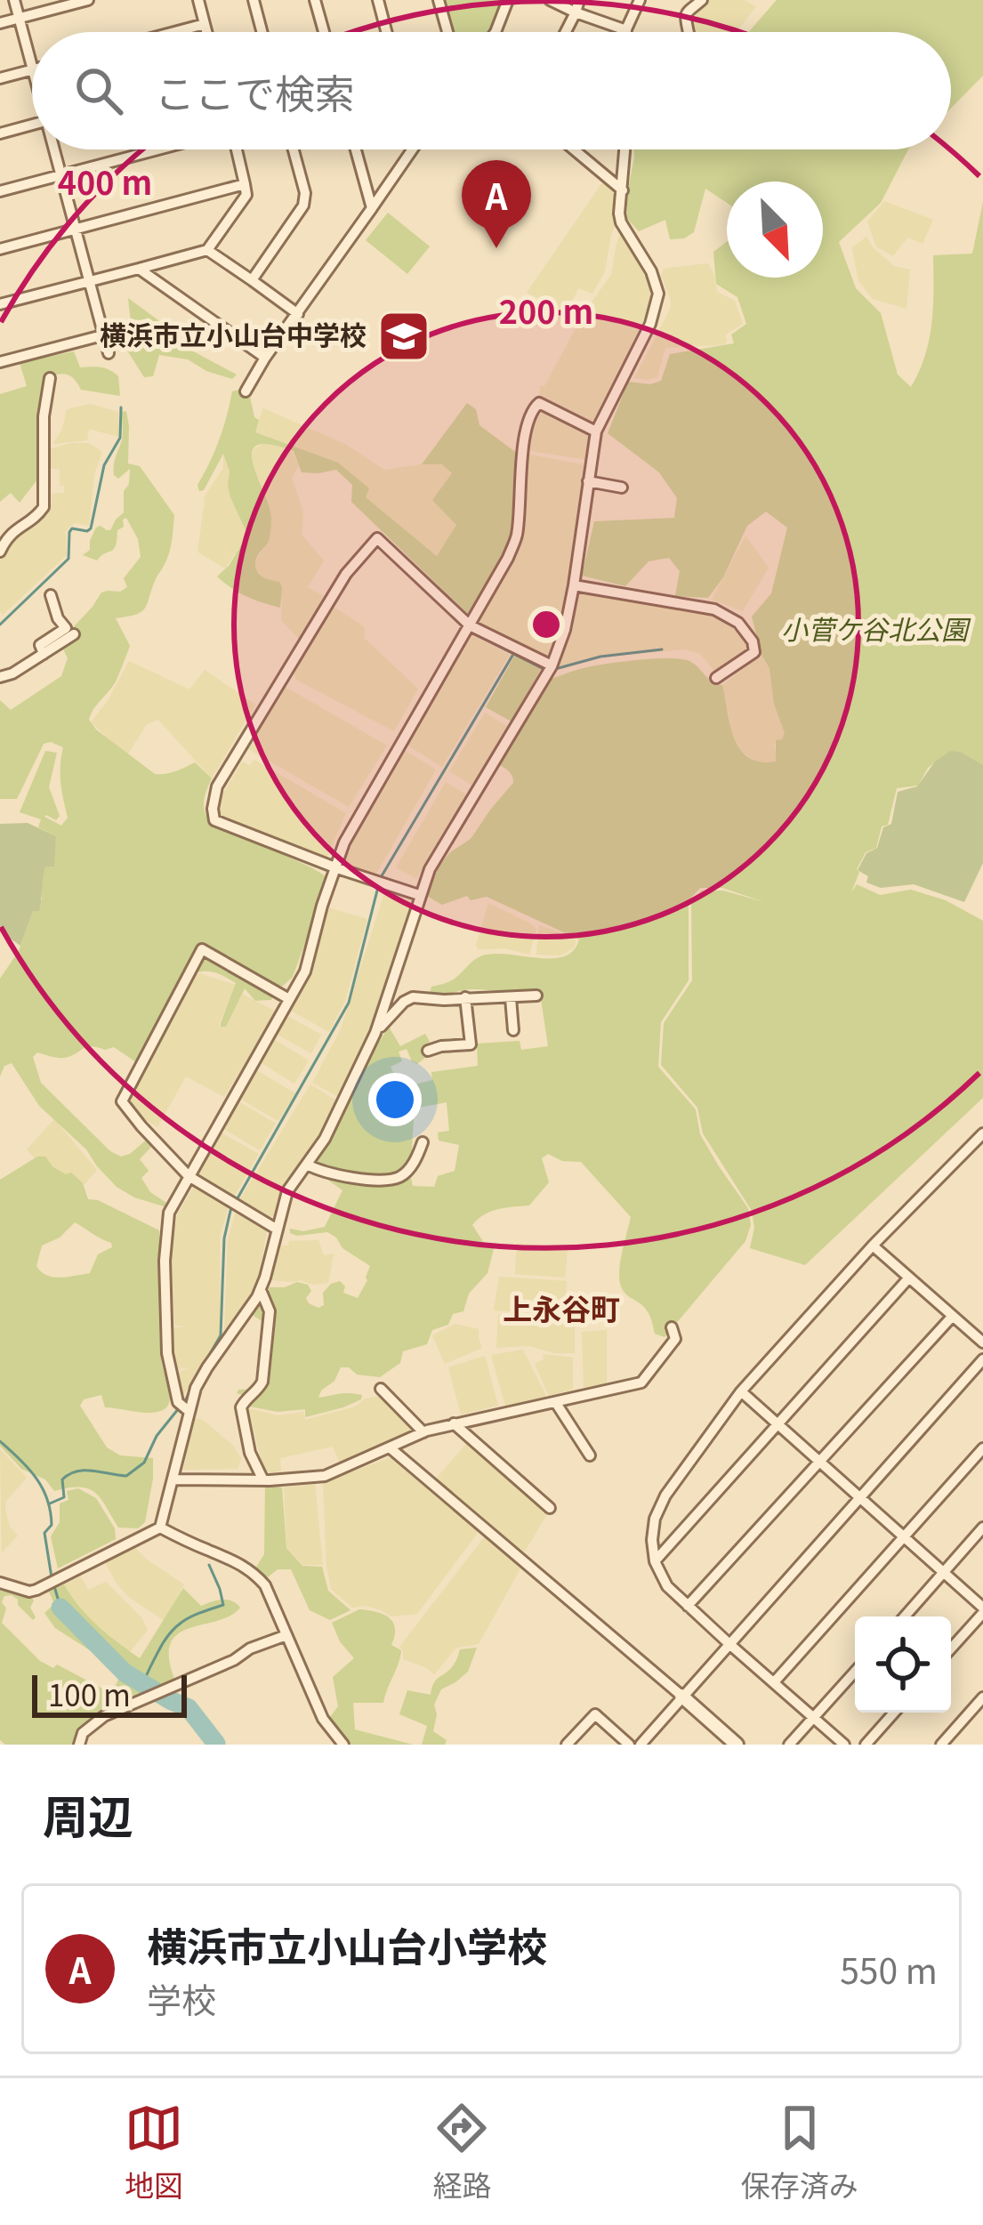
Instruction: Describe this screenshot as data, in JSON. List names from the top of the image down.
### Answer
{
  "districts": ["上永谷町"],
  "parks": ["小菅ケ谷北公園"],
  "places": {
    "school or university": ["横浜市立小山台中学校"]
  },
  "scale_bar": "100 m",
  "north": "bottom right",
  "page": {
    "search": "ここで検索",
    "pins": "A",
    "scale": "100 m",
    "heading": "周辺",
    "list": [
      {
        "mark": "A",
        "name": "横浜市立小山台小学校",
        "note": "学校",
        "value": "550 m"
      }
    ],
    "nav": ["地図", "経路", "保存済み"]
  },
  "rings": ["400 m", "200 m"]
}
